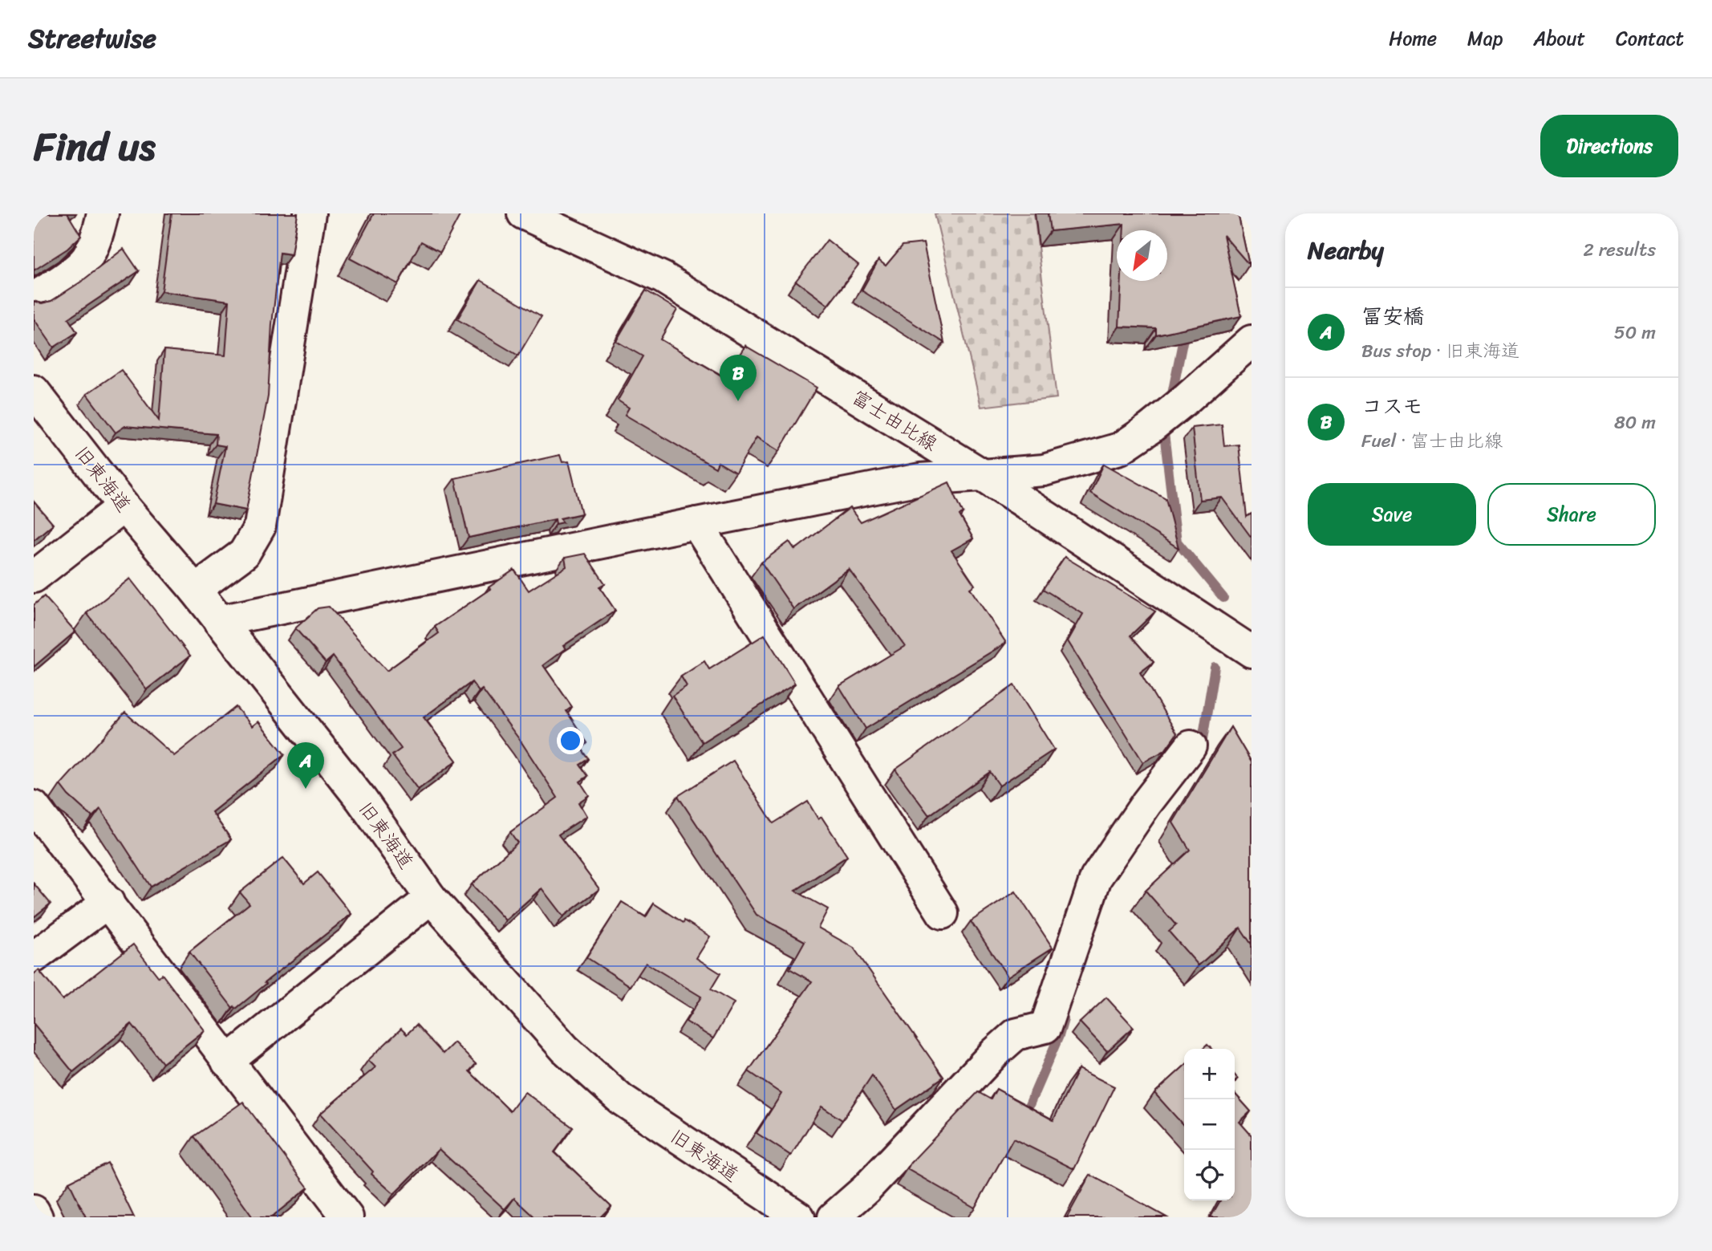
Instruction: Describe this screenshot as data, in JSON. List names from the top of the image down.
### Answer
{
  "streets": {
    "street": ["富士由比線", "旧東海道"]
  },
  "north": "bottom left",
  "page": {
    "header": "Streetwise",
    "nav": [
      "Home",
      "Map",
      "About",
      "Contact"
    ],
    "title": "Find us",
    "buttons": [
      "Directions",
      ["Save", "Share"]
    ],
    "heading": ["Nearby", "2 results"],
    "list": [
      {
        "mark": "A",
        "name": "冨安橋",
        "note": "Bus stop · 旧東海道",
        "value": "50 m"
      },
      {
        "mark": "B",
        "name": "コスモ",
        "note": "Fuel · 富士由比線",
        "value": "80 m"
      }
    ],
    "pins": ["B", "A"],
    "map_buttons": ["+", "−"]
  }
}
